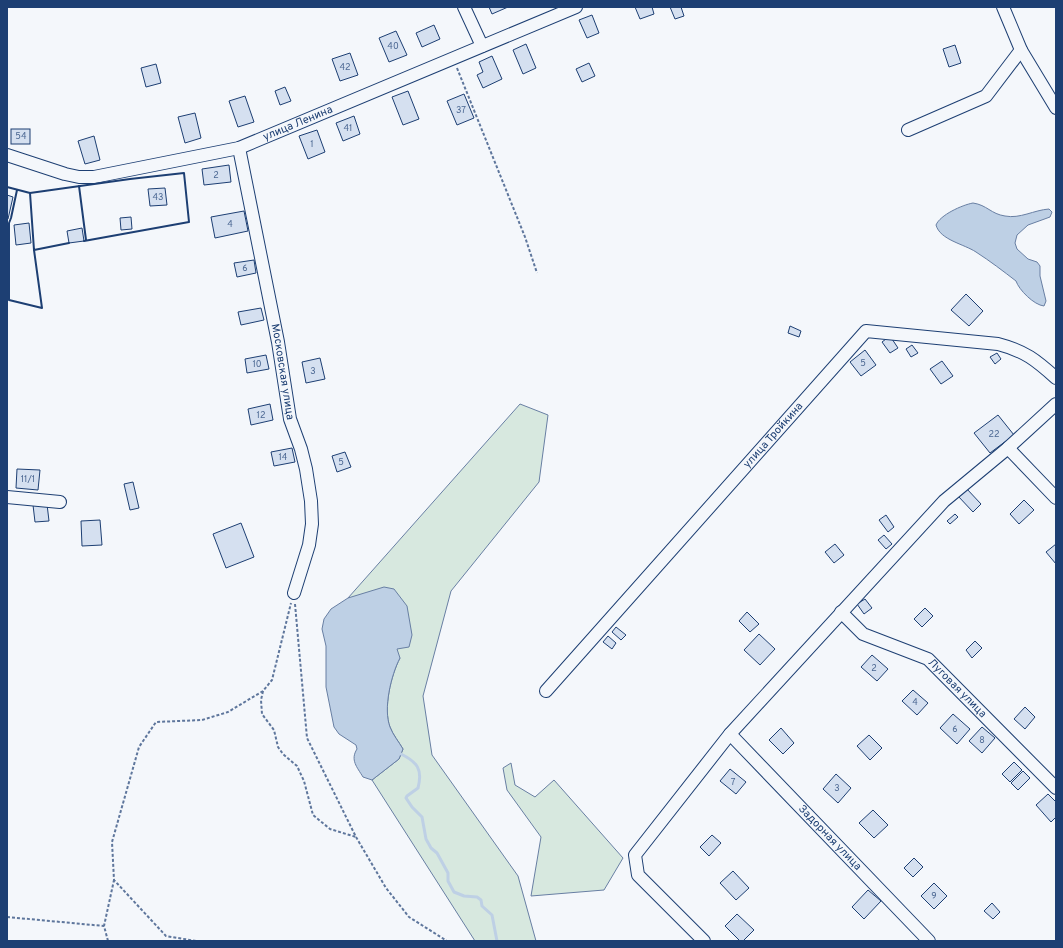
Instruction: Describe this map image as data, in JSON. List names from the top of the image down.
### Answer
{
  "streets": {
    "street": [
      "улица Ленина",
      "Московская улица",
      "улица Тройкина",
      "Луговая улица",
      "Задорная улица"
    ]
  },
  "crossings": [
    ["улица Ленина", "Московская улица"]
  ],
  "house_numbers": [
    "40",
    "42",
    "37",
    "41",
    "54",
    "1",
    "2",
    "43",
    "4",
    "6",
    "5",
    "10",
    "3",
    "12",
    "22",
    "14",
    "5",
    "11/1",
    "2",
    "4",
    "6",
    "8",
    "7",
    "3",
    "9"
  ]
}
